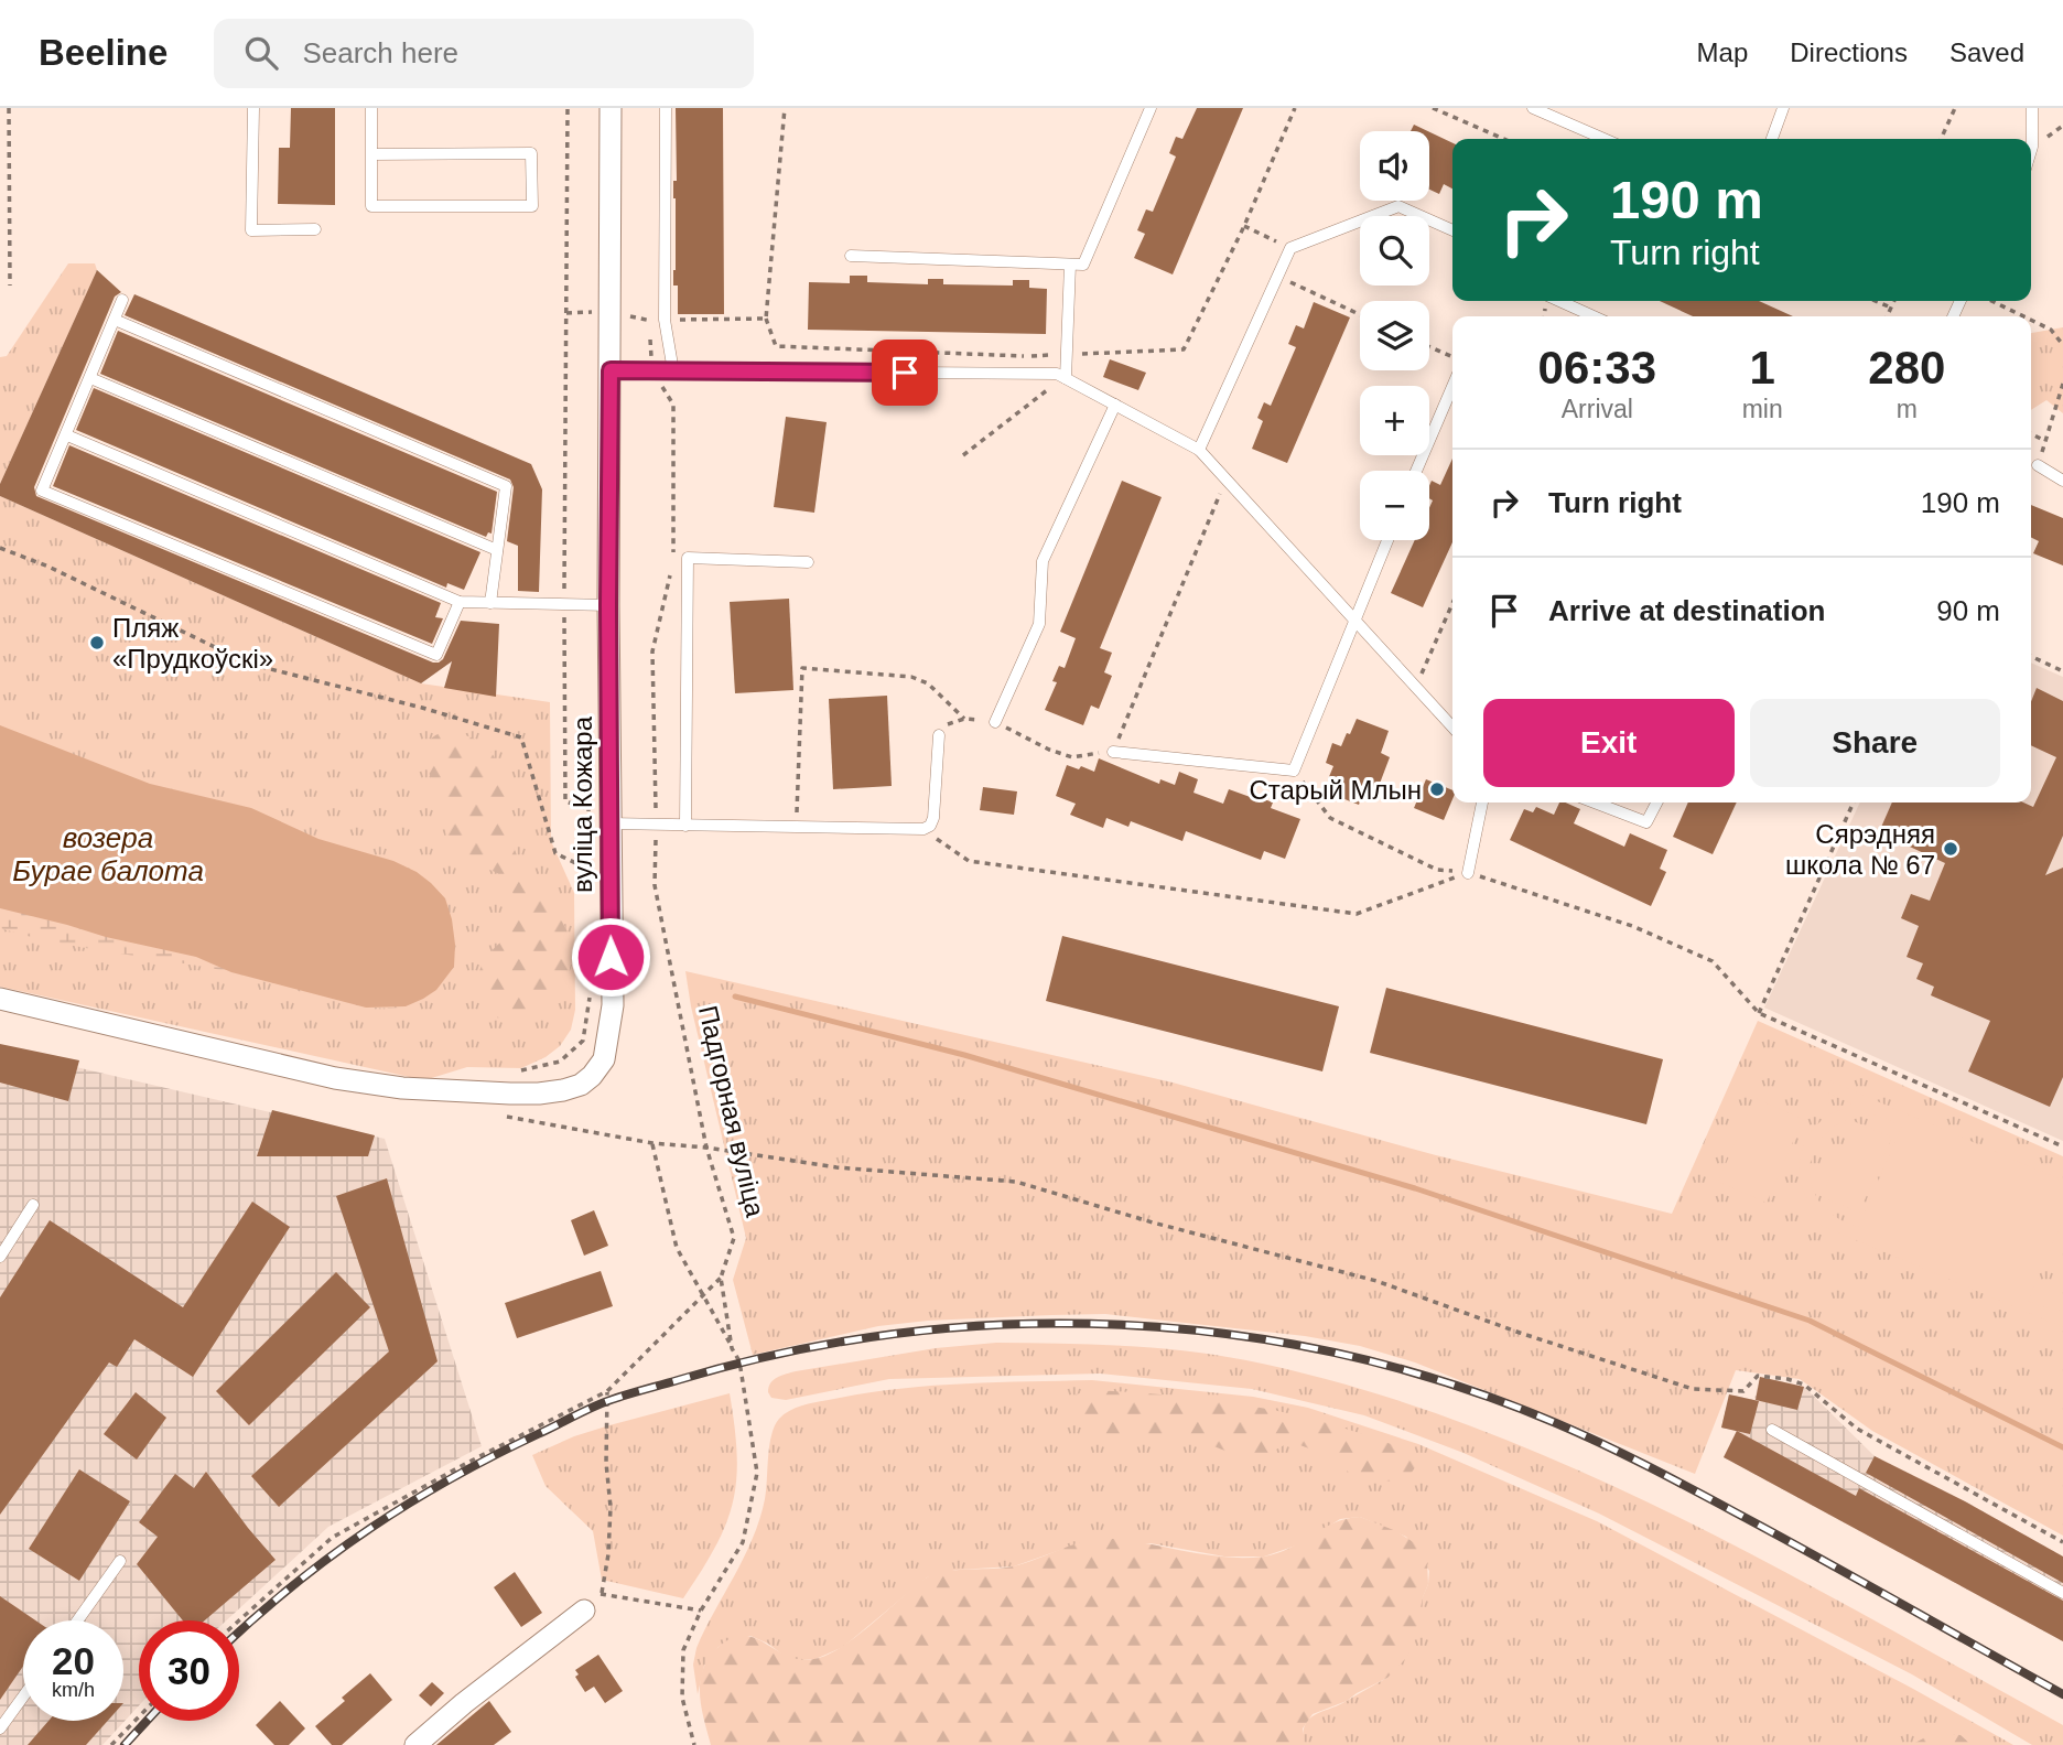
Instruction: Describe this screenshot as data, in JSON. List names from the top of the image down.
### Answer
{
  "streets": {
    "street": ["вуліца Кожара"],
    "path": ["Падгорная вуліца"]
  },
  "water": ["возера Бурае балота"],
  "places": ["Пляж «Прудкоўскі»", "Старый Млын", "Сярэдняя школа № 67"],
  "page": {
    "header": "Beeline",
    "search": "Search here",
    "nav": ["Map", "Directions", "Saved"],
    "map_buttons": ["+", "−"],
    "turn": ["190 m", "Turn right"],
    "eta": [
      "06:33",
      "Arrival",
      "1",
      "min",
      "280",
      "m"
    ],
    "list": [
      {
        "name": "Turn right",
        "value": "190 m"
      },
      {
        "name": "Arrive at destination",
        "value": "90 m"
      }
    ],
    "buttons": ["Exit", "Share"],
    "speed": "20 km/h",
    "limit": "30"
  }
}
